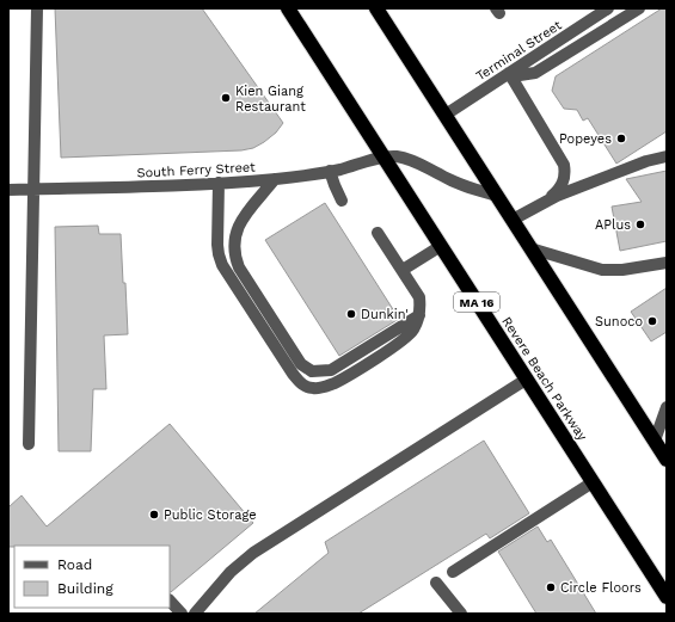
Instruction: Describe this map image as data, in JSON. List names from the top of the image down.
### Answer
{
  "streets": {
    "highway": ["MA 16", "Revere Beach Parkway"],
    "street": ["Terminal Street", "South Ferry Street"]
  },
  "crossings": [
    ["South Ferry Street", "Revere Beach Parkway"]
  ],
  "places": [
    "Kien Giang Restaurant",
    "Popeyes",
    "APlus",
    "Dunkin'",
    "Sunoco",
    "Public Storage",
    "Circle Floors"
  ],
  "legend": ["Road", "Building"]
}
